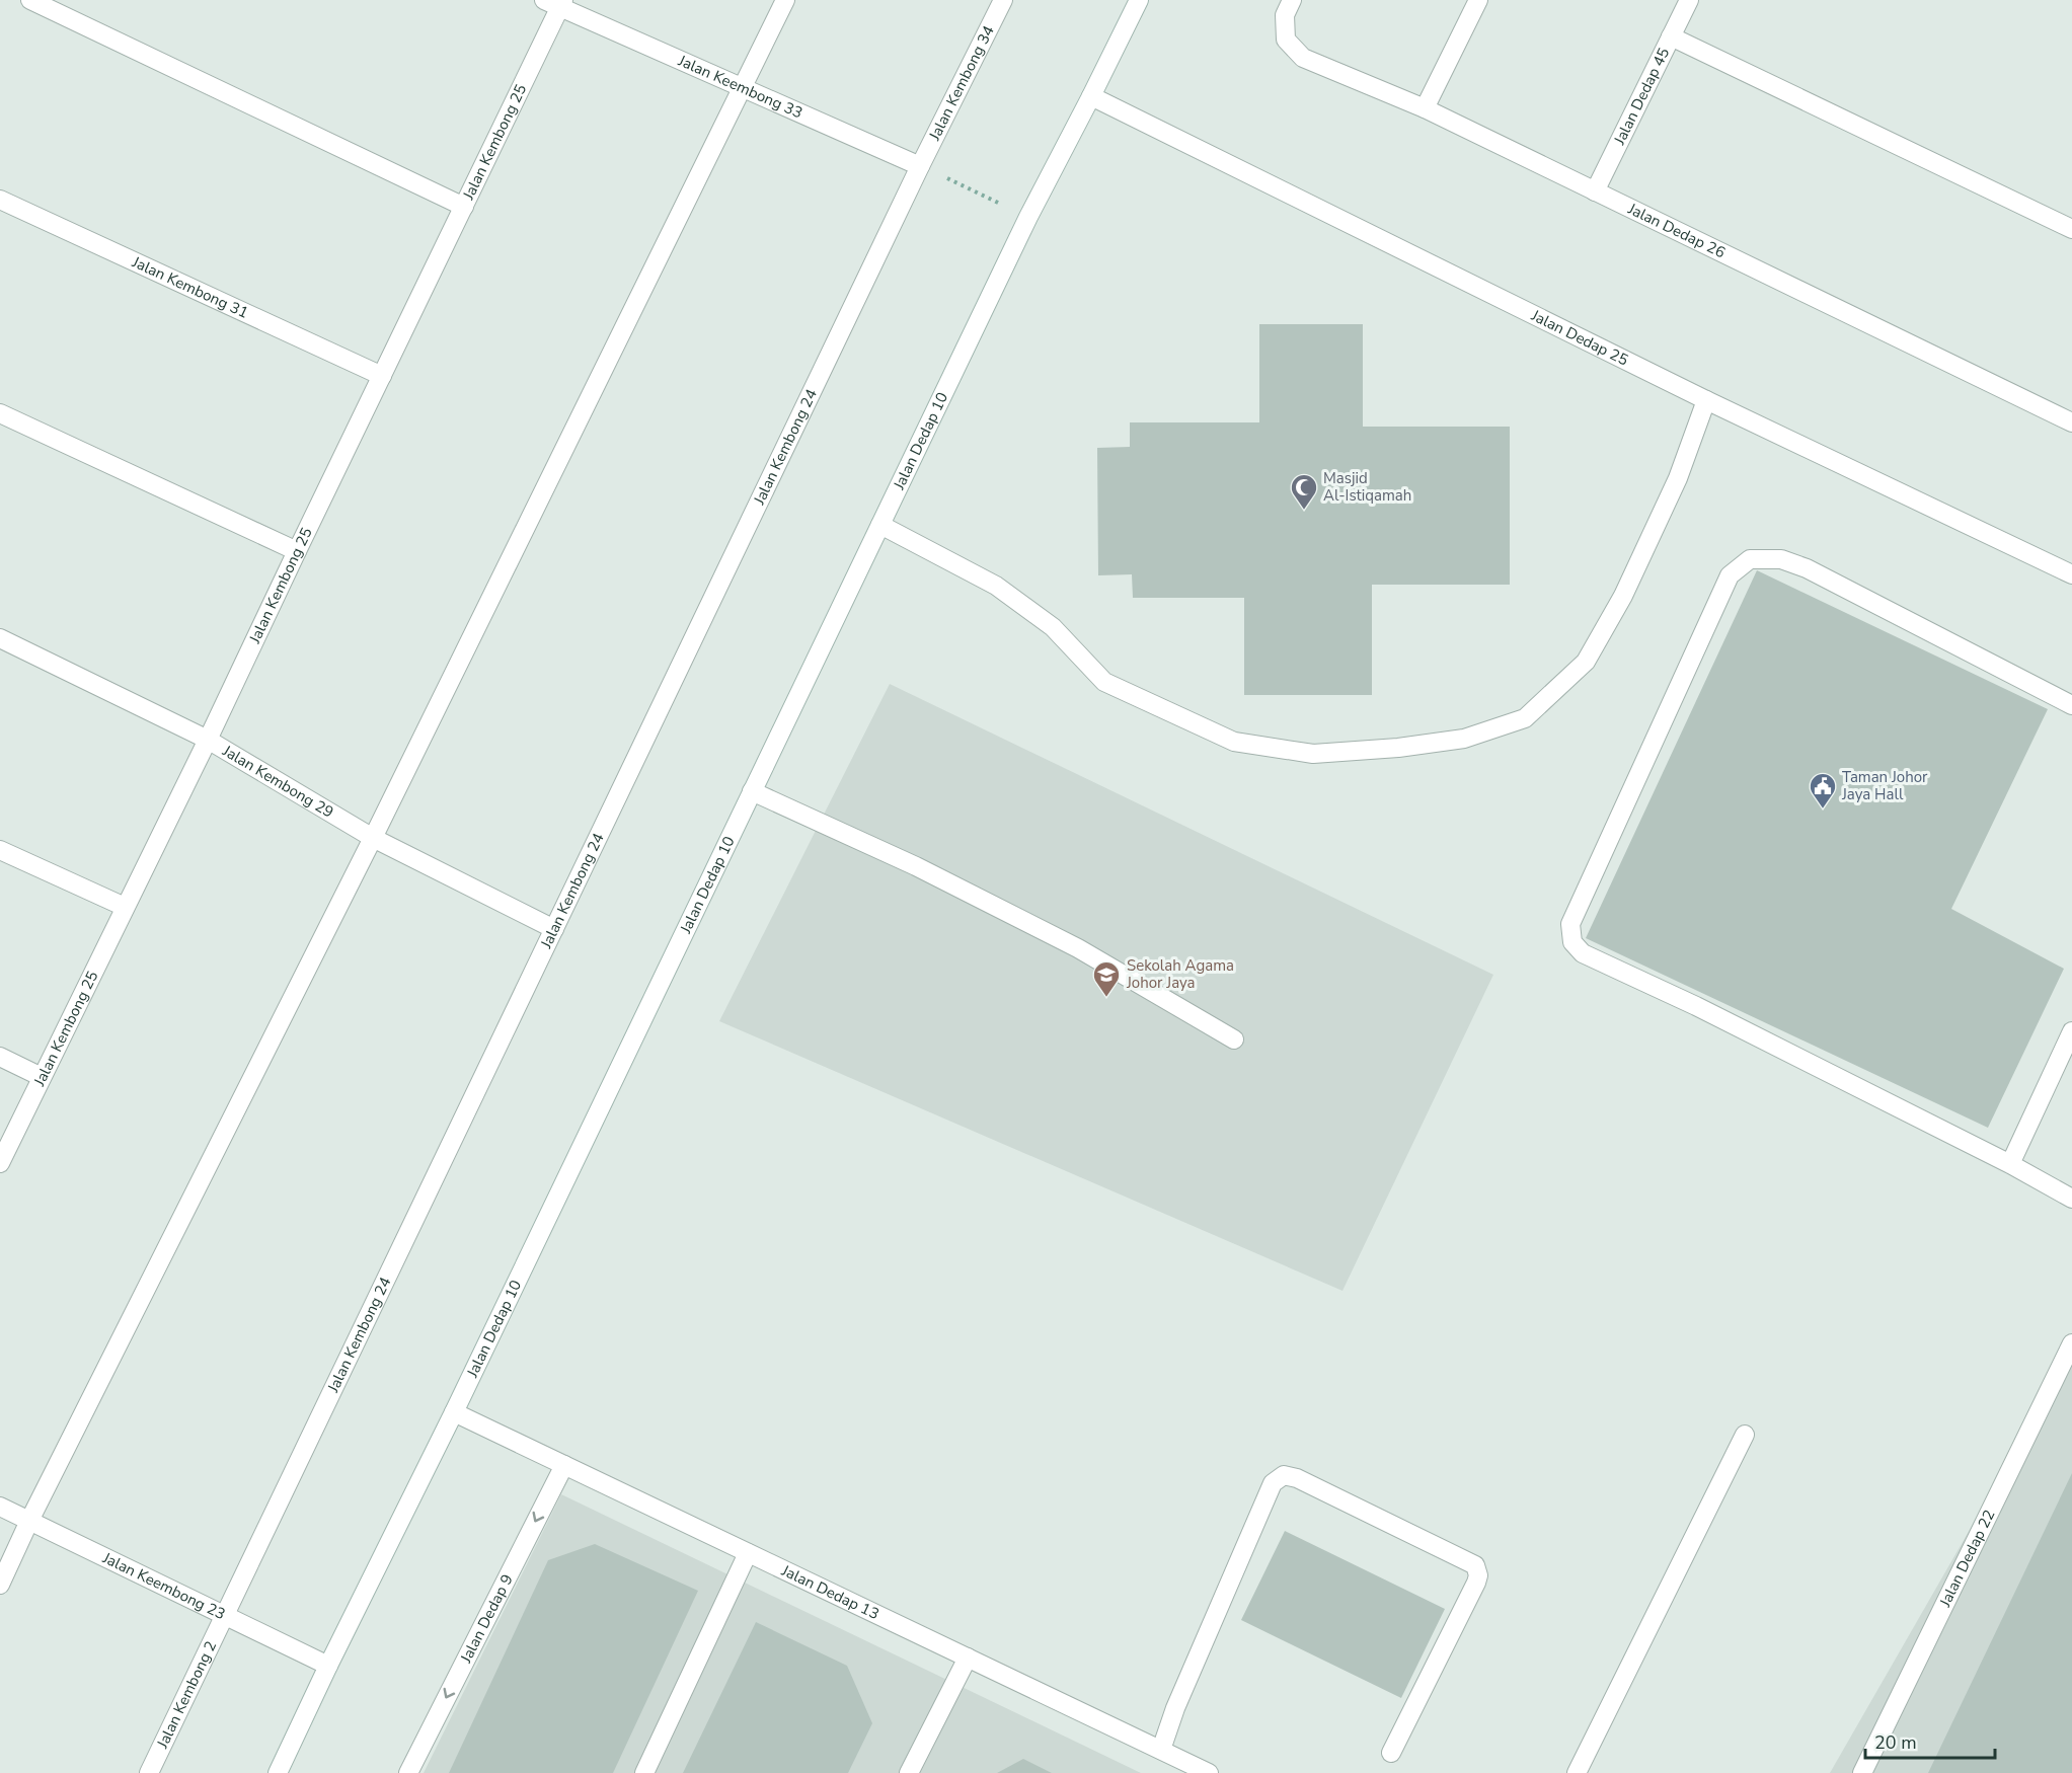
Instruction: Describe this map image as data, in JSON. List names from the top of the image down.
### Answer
{
  "streets": {
    "street": [
      "Jalan Kembong 34",
      "Jalan Keembong 33",
      "Jalan Dedap 45",
      "Jalan Kembong 25",
      "Jalan Dedap 26",
      "Jalan Kembong 31",
      "Jalan Dedap 25",
      "Jalan Dedap 10",
      "Jalan Kembong 24",
      "Jalan Kembong 29",
      "Jalan Dedap 22",
      "Jalan Keembong 23",
      "Jalan Dedap 13",
      "Jalan Dedap 9",
      "Jalan Kembong 2"
    ]
  },
  "crossings": [
    ["Jalan Kembong 34", "Jalan Keembong 33"],
    ["Jalan Kembong 34", "Jalan Kembong 24"],
    ["Jalan Keembong 33", "Jalan Kembong 25"],
    ["Jalan Keembong 33", "Jalan Kembong 24"],
    ["Jalan Dedap 45", "Jalan Dedap 26"],
    ["Jalan Kembong 25", "Jalan Kembong 31"],
    ["Jalan Kembong 25", "Jalan Kembong 29"],
    ["Jalan Dedap 25", "Jalan Dedap 10"],
    ["Jalan Dedap 10", "Jalan Keembong 23"],
    ["Jalan Dedap 10", "Jalan Dedap 13"],
    ["Jalan Kembong 24", "Jalan Kembong 29"],
    ["Jalan Kembong 24", "Jalan Keembong 23"],
    ["Jalan Kembong 24", "Jalan Kembong 2"],
    ["Jalan Keembong 23", "Jalan Kembong 2"],
    ["Jalan Dedap 13", "Jalan Dedap 9"]
  ],
  "one_way": ["Jalan Dedap 9"],
  "places": {
    "mosque": ["Masjid Al-Istiqamah"],
    "public building": ["Taman Johor Jaya Hall"],
    "school or university": ["Sekolah Agama Johor Jaya"]
  },
  "scale_bar": "20 m"
}
